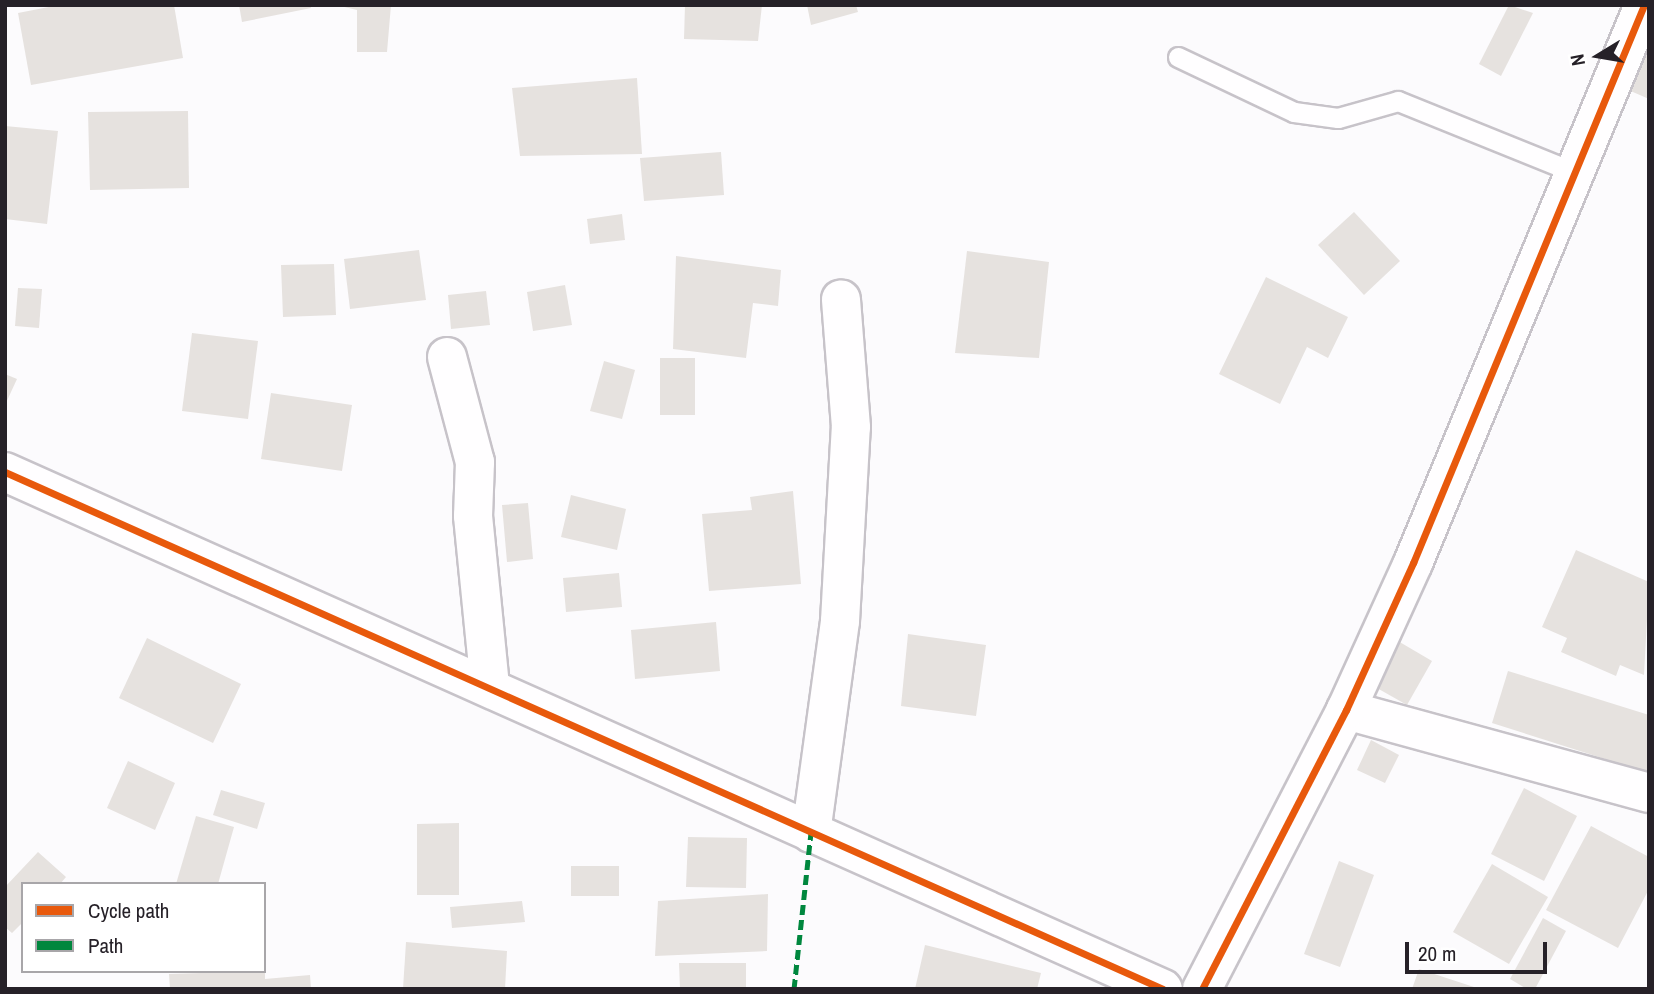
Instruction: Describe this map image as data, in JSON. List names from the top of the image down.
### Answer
{
  "legend": ["Cycle path", "Path"],
  "scale_bar": "20 m",
  "north": "left"
}
